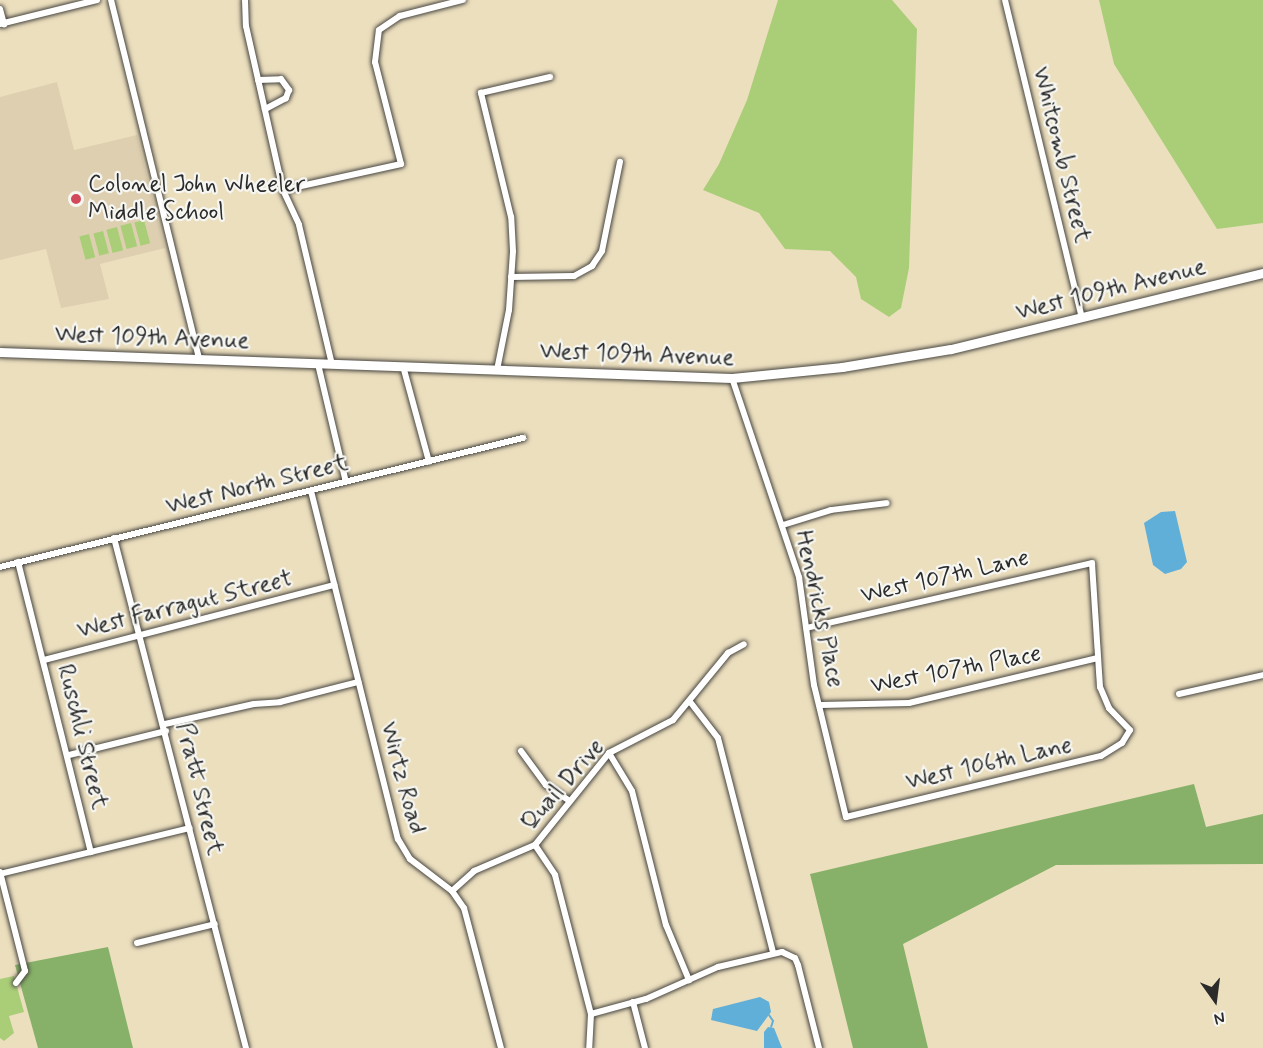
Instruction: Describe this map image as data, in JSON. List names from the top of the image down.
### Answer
{
  "streets": {
    "main road": ["West 109th Avenue"],
    "street": [
      "Whitcomb Street",
      "West North Street",
      "West 107th Lane",
      "West Farragut Street",
      "Hendricks Place",
      "West 107th Place",
      "Ruschli Street",
      "West 106th Lane",
      "Wirtz Road",
      "Quail Drive",
      "Pratt Street"
    ]
  },
  "crossings": [
    ["Whitcomb Street", "West 109th Avenue"],
    ["West 109th Avenue", "Hendricks Place"],
    ["West North Street", "Ruschli Street"],
    ["West North Street", "Wirtz Road"],
    ["West North Street", "Pratt Street"],
    ["West 107th Lane", "Hendricks Place"],
    ["West 107th Lane", "West 107th Place"],
    ["West 107th Lane", "West 106th Lane"],
    ["West Farragut Street", "Ruschli Street"],
    ["West Farragut Street", "Wirtz Road"],
    ["West Farragut Street", "Pratt Street"],
    ["Hendricks Place", "West 107th Place"],
    ["Hendricks Place", "West 106th Lane"],
    ["West 107th Place", "West 106th Lane"],
    ["Wirtz Road", "Quail Drive"]
  ],
  "places": ["Colonel John Wheeler Middle School"],
  "north": "bottom"
}
